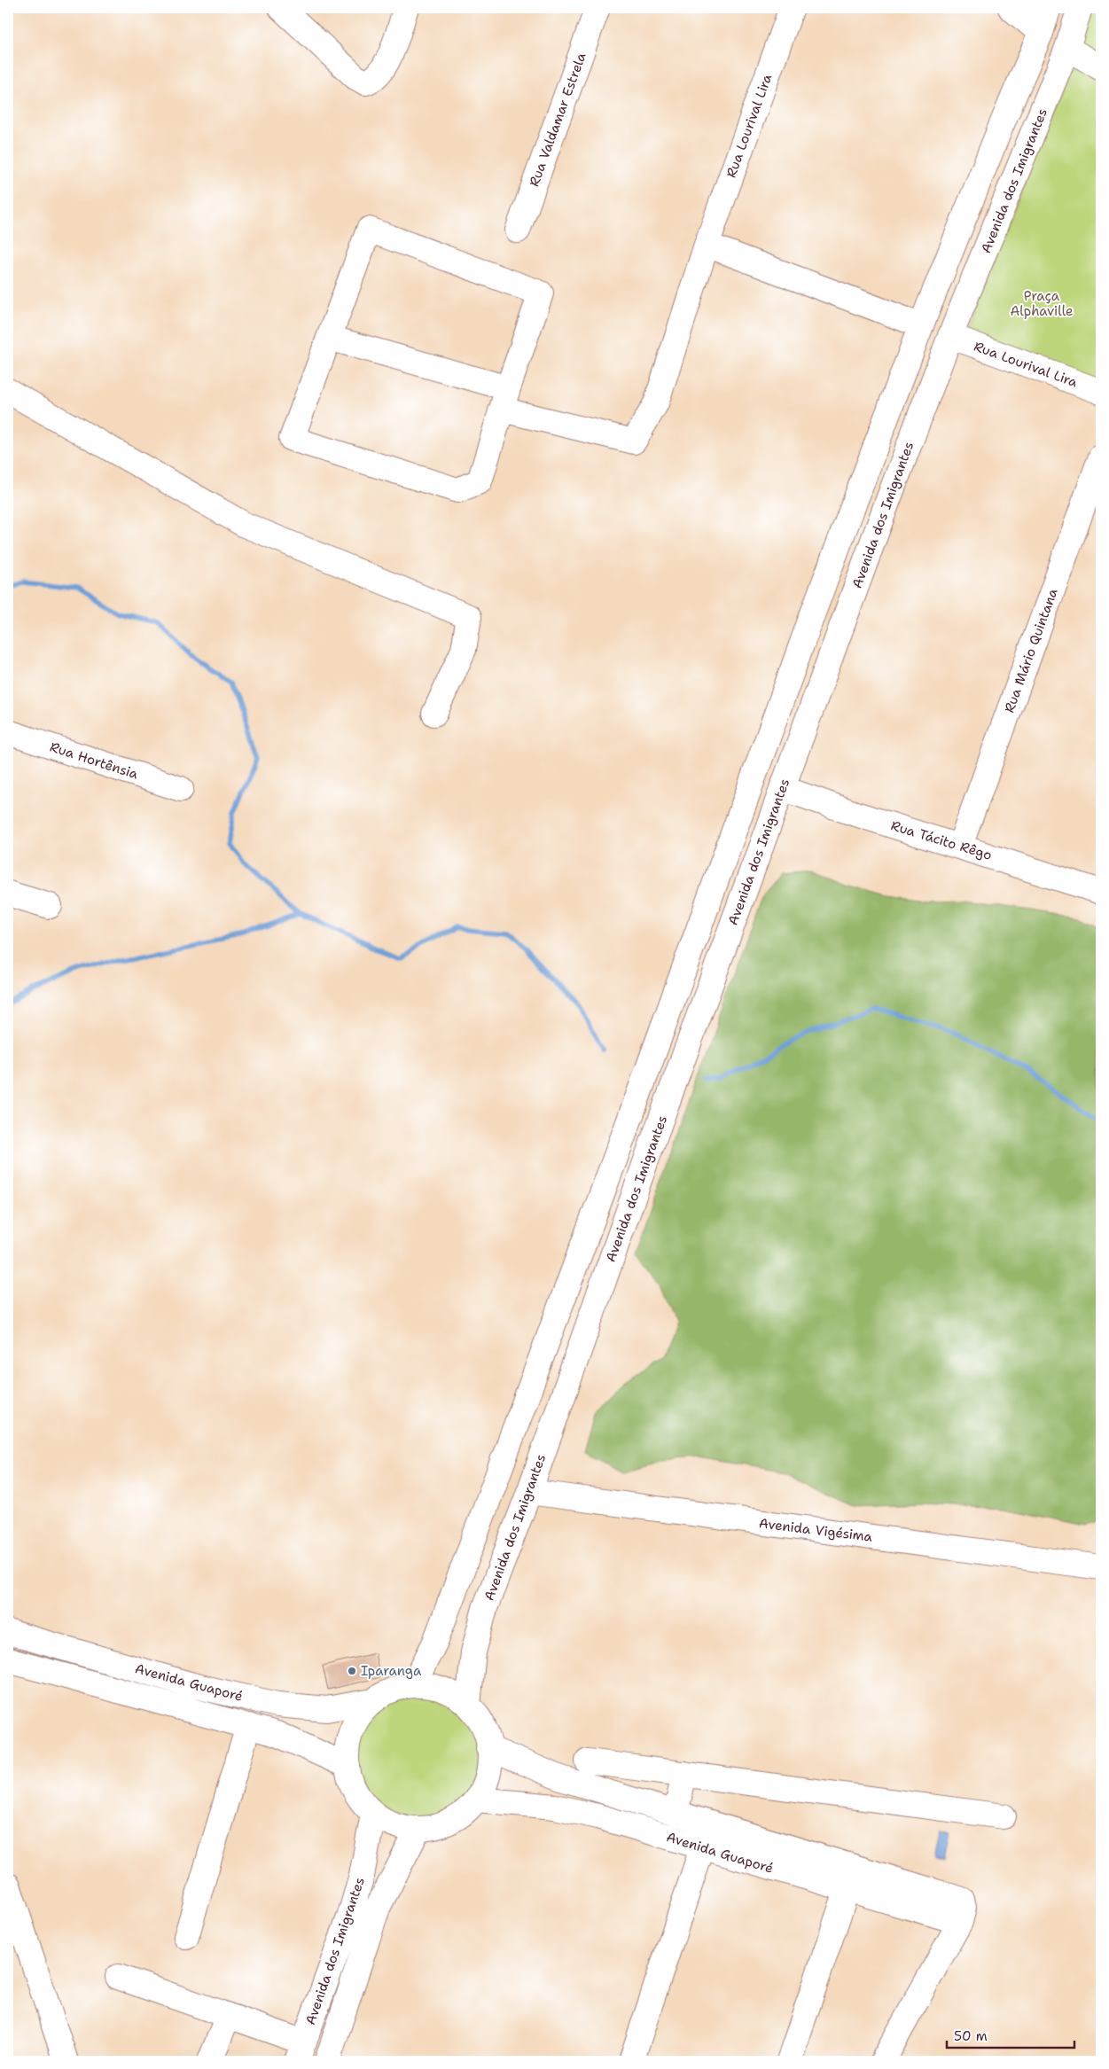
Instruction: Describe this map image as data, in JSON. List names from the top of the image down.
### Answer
{
  "streets": {
    "street": [
      "Rua Valdamar Estrela",
      "Rua Lourival Lira",
      "Avenida dos Imigrantes",
      "Rua Mário Quintana",
      "Rua Hortênsia",
      "Rua Tácito Rêgo",
      "Avenida Vigésima",
      "Avenida Guaporé"
    ]
  },
  "crossings": [
    ["Rua Lourival Lira", "Avenida dos Imigrantes"],
    ["Avenida dos Imigrantes", "Rua Tácito Rêgo"],
    ["Avenida dos Imigrantes", "Avenida Vigésima"],
    ["Avenida dos Imigrantes", "Avenida Guaporé"],
    ["Rua Mário Quintana", "Rua Tácito Rêgo"]
  ],
  "parks": ["Praça Alphaville"],
  "places": ["Iparanga"],
  "scale_bar": "50 m"
}
